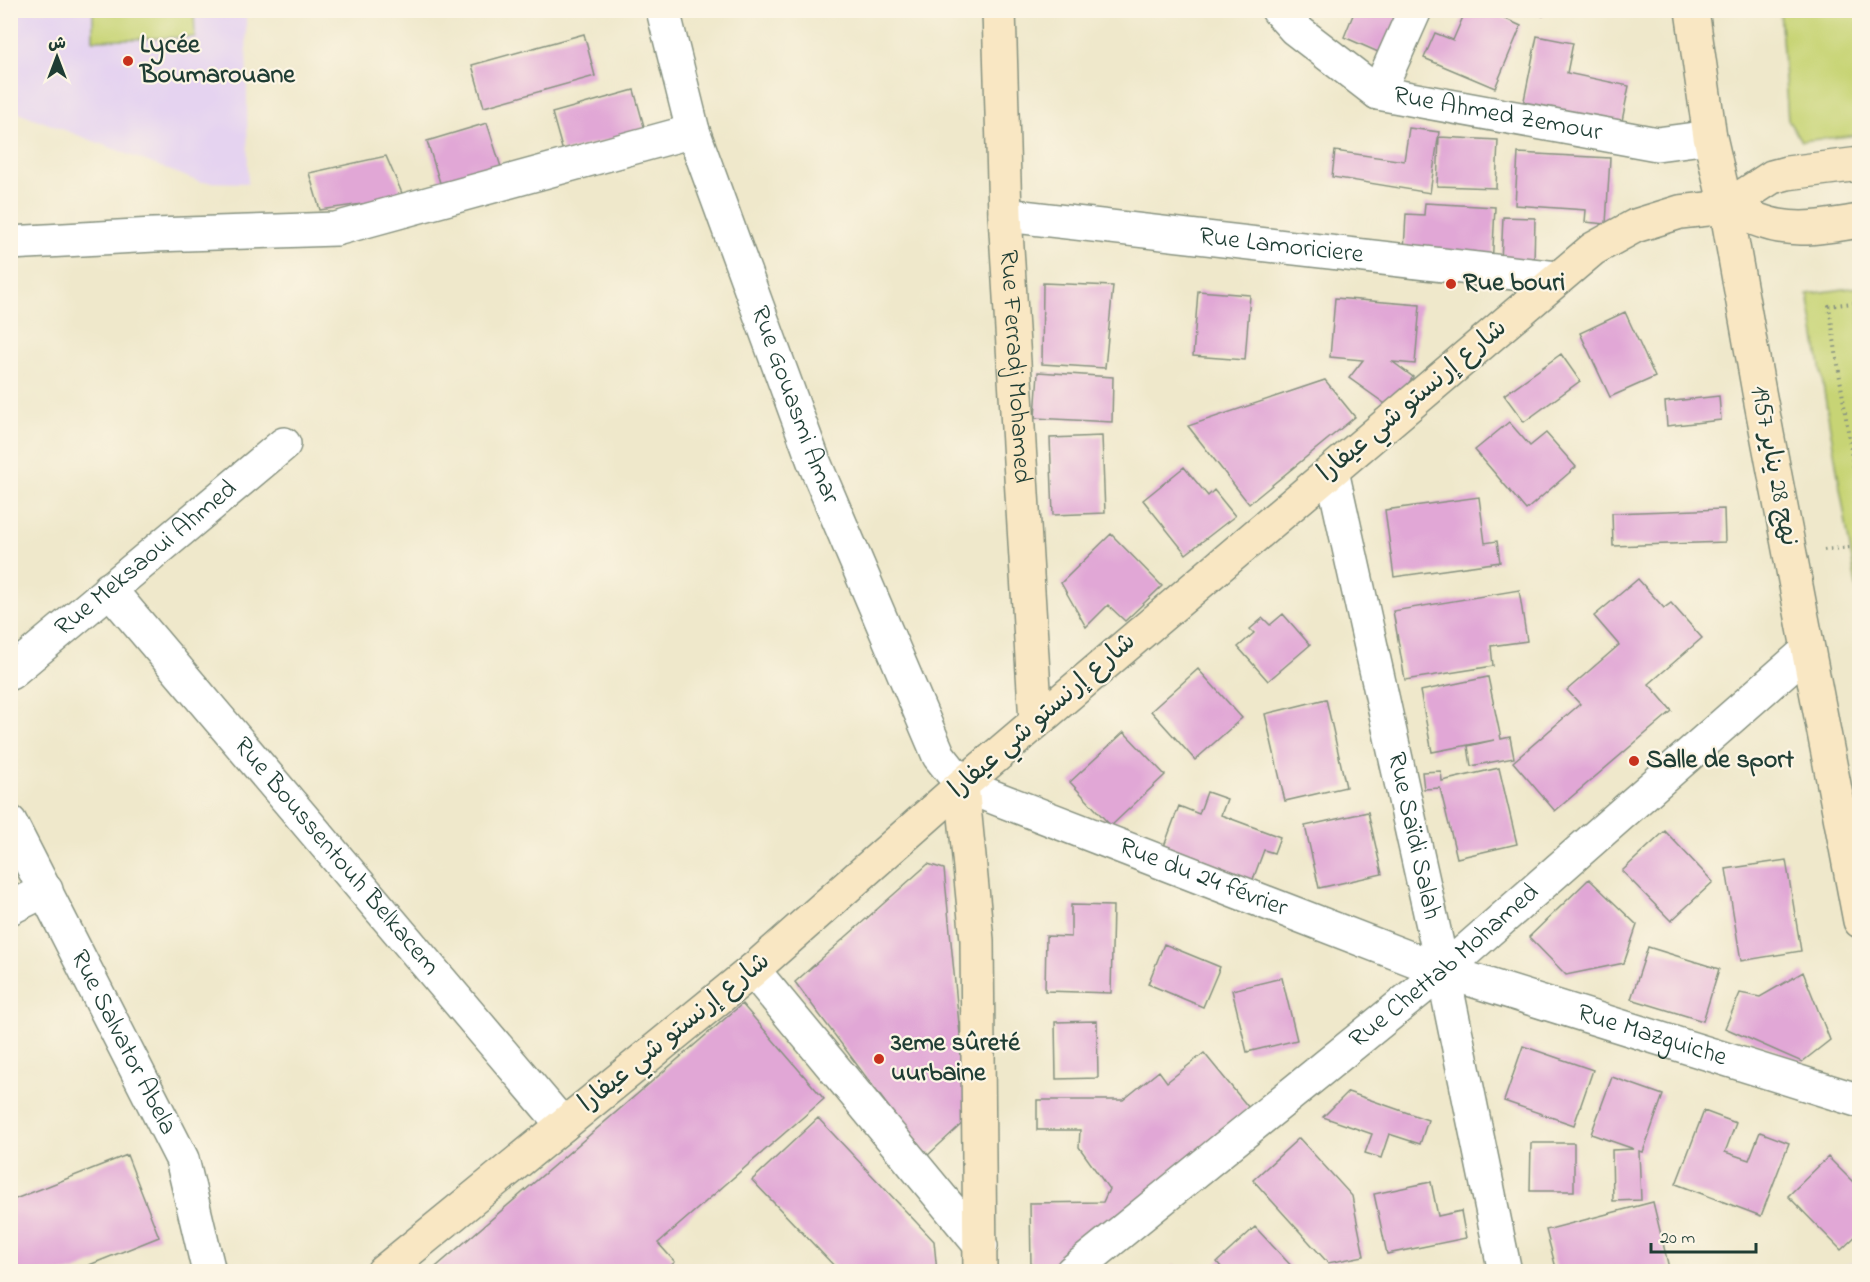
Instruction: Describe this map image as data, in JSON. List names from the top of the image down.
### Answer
{
  "streets": {
    "main road": ["Rue Ferradj Mohamed", "شارع إرنستو شي عيفارا", "نهج 28 يناير 1957"],
    "street": [
      "Rue Ahmed Zemour",
      "Rue Lamoriciere",
      "Rue Gouasmi Amar",
      "Rue Meksaoui Ahmed",
      "Rue Saïdi Salah",
      "Rue Boussentouh Belkacem",
      "Rue du 24 février",
      "Rue Chettab Mohamed",
      "Rue Mazguiche",
      "Rue Salvator Abela"
    ]
  },
  "crossings": [
    ["Rue Ahmed Zemour", "نهج 28 يناير 1957"],
    ["Rue Lamoriciere", "Rue Ferradj Mohamed"],
    ["Rue Lamoriciere", "شارع إرنستو شي عيفارا"],
    ["Rue Ferradj Mohamed", "شارع إرنستو شي عيفارا"],
    ["شارع إرنستو شي عيفارا", "Rue Gouasmi Amar"],
    ["شارع إرنستو شي عيفارا", "نهج 28 يناير 1957"],
    ["شارع إرنستو شي عيفارا", "Rue Saïdi Salah"],
    ["شارع إرنستو شي عيفارا", "Rue Boussentouh Belkacem"],
    ["شارع إرنستو شي عيفارا", "Rue du 24 février"],
    ["Rue Gouasmi Amar", "Rue du 24 février"],
    ["نهج 28 يناير 1957", "Rue Chettab Mohamed"],
    ["Rue Meksaoui Ahmed", "Rue Boussentouh Belkacem"],
    ["Rue Saïdi Salah", "Rue du 24 février"],
    ["Rue Saïdi Salah", "Rue Chettab Mohamed"],
    ["Rue Saïdi Salah", "Rue Mazguiche"],
    ["Rue du 24 février", "Rue Chettab Mohamed"],
    ["Rue du 24 février", "Rue Mazguiche"],
    ["Rue Chettab Mohamed", "Rue Mazguiche"]
  ],
  "places": [
    "Lycée Boumarouane",
    "Rue bouri",
    "Salle de sport",
    "3eme sûreté uurbaine"
  ],
  "scale_bar": "20 m",
  "north": "top"
}
